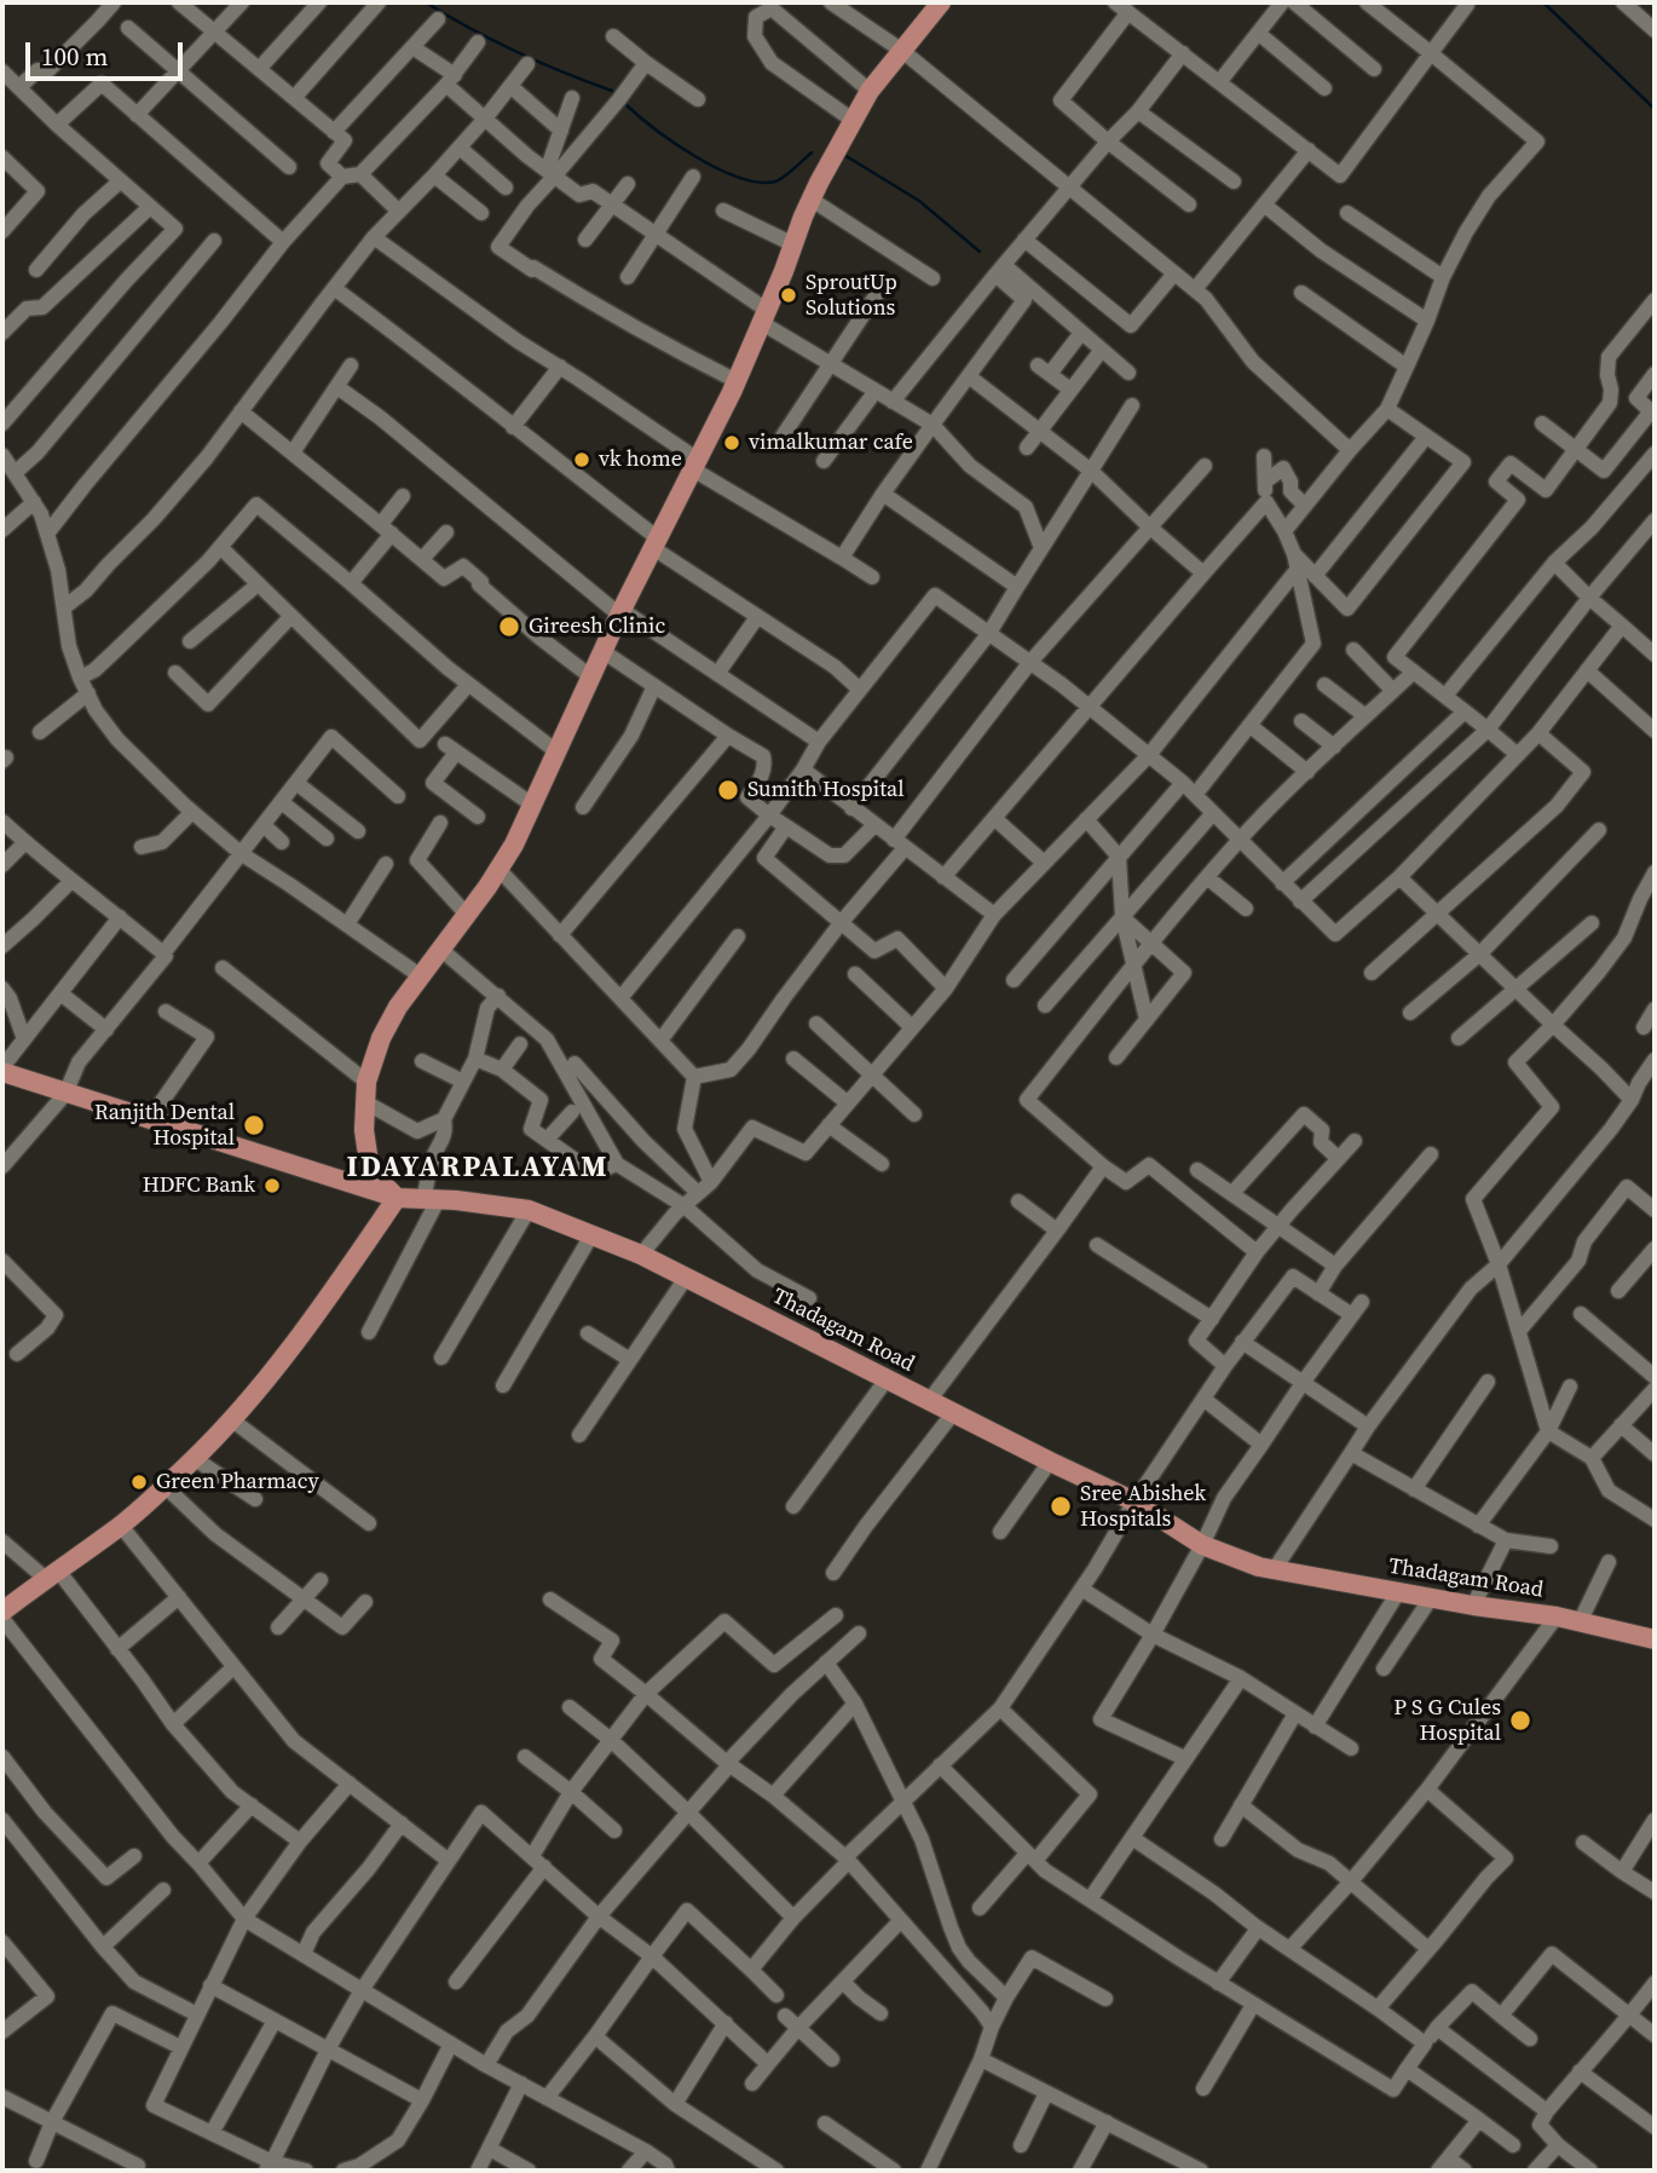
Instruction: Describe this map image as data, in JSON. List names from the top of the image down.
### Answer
{
  "streets": {
    "main road": ["Thadagam Road"]
  },
  "districts": ["IDAYARPALAYAM"],
  "places": [
    "SproutUp Solutions",
    "vimalkumar cafe",
    "vk home",
    "Gireesh Clinic",
    "Sumith Hospital",
    "Ranjith Dental Hospital",
    "HDFC Bank",
    "Green Pharmacy",
    "Sree Abishek Hospitals",
    "P S G Cules Hospital"
  ],
  "scale_bar": "100 m"
}
